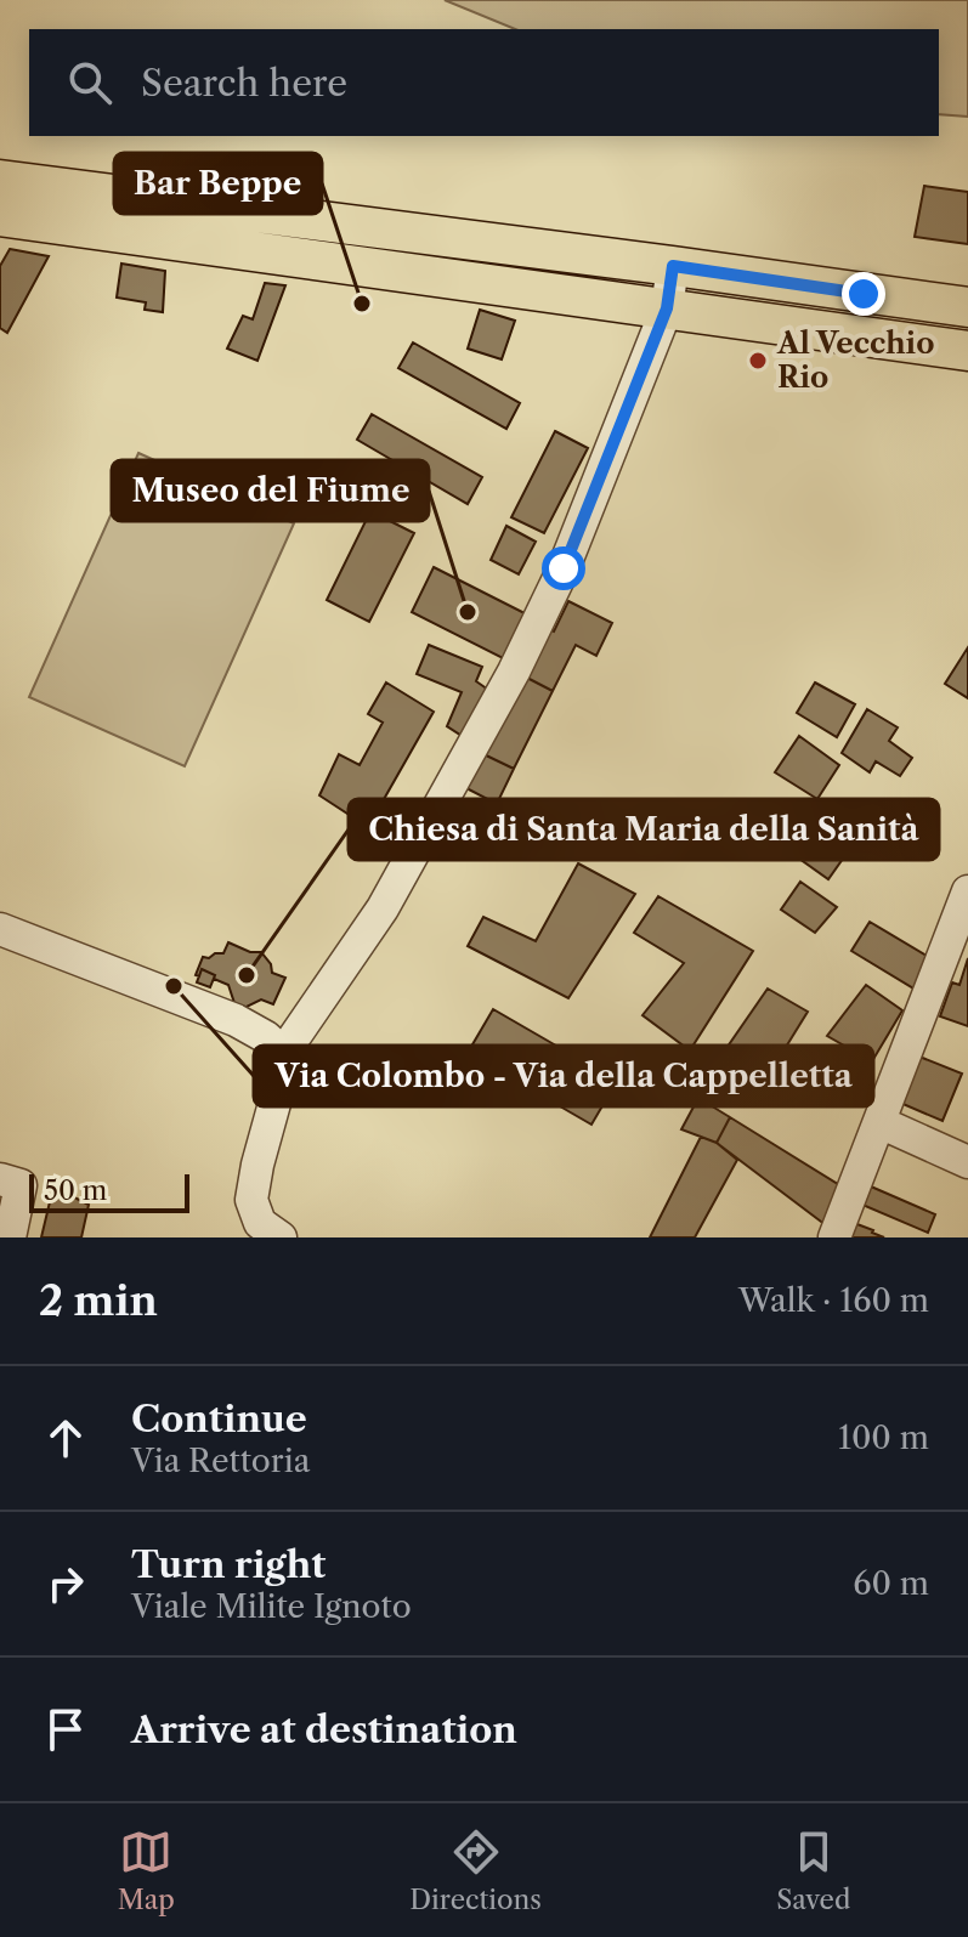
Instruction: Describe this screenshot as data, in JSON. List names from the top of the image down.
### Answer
{
  "places": [
    "Bar Beppe",
    "Al Vecchio Rio",
    "Museo del Fiume",
    "Chiesa di Santa Maria della Sanità",
    "Via Colombo - Via della Cappelletta"
  ],
  "scale_bar": "50 m",
  "page": {
    "search": "Search here",
    "scale": "50 m",
    "heading": ["2 min", "Walk · 160 m"],
    "list": [
      ["Continue", "Via Rettoria", "100 m"],
      ["Turn right", "Viale Milite Ignoto", "60 m"],
      "Arrive at destination"
    ],
    "nav": ["Map", "Directions", "Saved"]
  }
}
